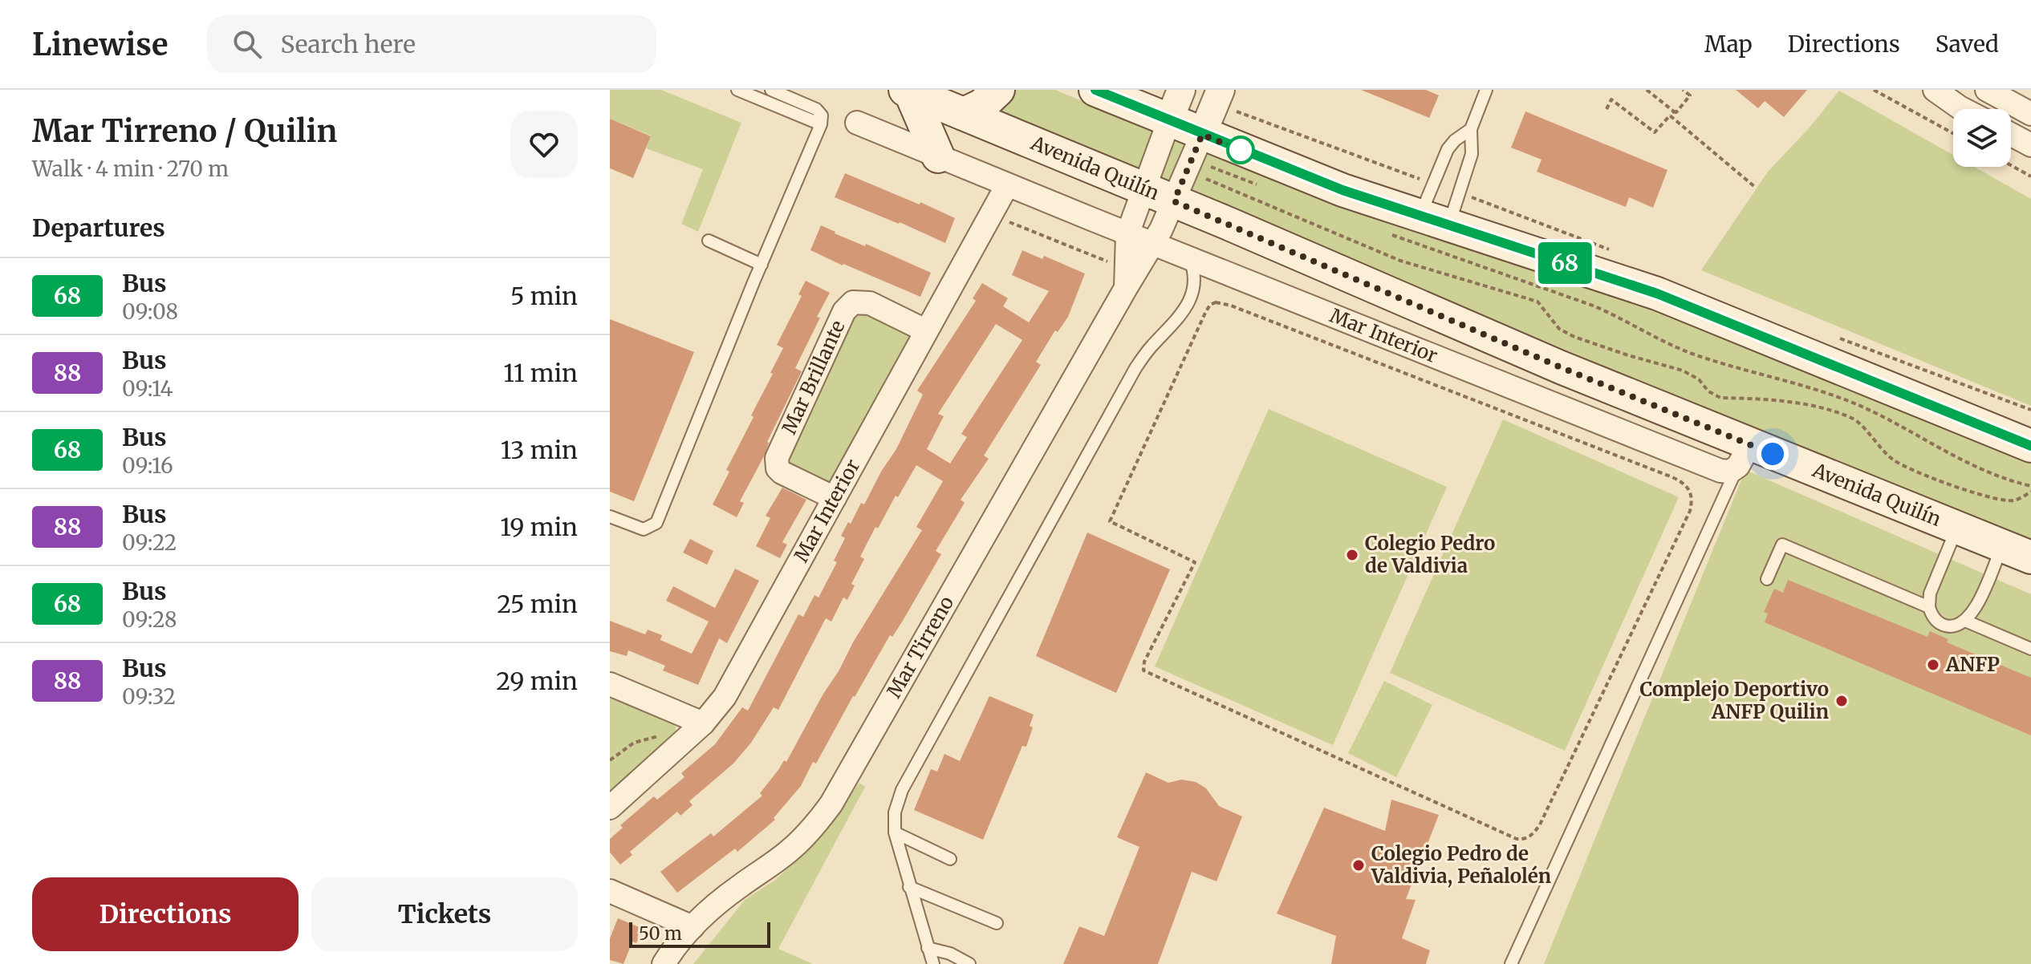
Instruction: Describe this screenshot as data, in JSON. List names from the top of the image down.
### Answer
{
  "streets": {
    "main road": ["Avenida Quilín"],
    "street": ["Mar Interior", "Mar Brillante", "Mar Tirreno"]
  },
  "crossings": [
    ["Avenida Quilín", "Mar Interior"],
    ["Avenida Quilín", "Mar Tirreno"],
    ["Mar Interior", "Mar Brillante"],
    ["Mar Interior", "Mar Tirreno"]
  ],
  "places": [
    "Colegio Pedro de Valdivia",
    "ANFP",
    "Complejo Deportivo ANFP Quilin",
    "Colegio Pedro de Valdivia, Peñalolén"
  ],
  "lines": ["bus line 68"],
  "scale_bar": "50 m",
  "page": {
    "header": "Linewise",
    "search": "Search here",
    "nav": ["Map", "Directions", "Saved"],
    "heading": [
      ["Mar Tirreno / Quilin", "Walk · 4 min · 270 m"],
      "Departures"
    ],
    "on_map": "68",
    "list": [
      {
        "mark": "68",
        "name": "Bus",
        "note": "09:08",
        "value": "5 min"
      },
      {
        "mark": "88",
        "name": "Bus",
        "note": "09:14",
        "value": "11 min"
      },
      {
        "mark": "68",
        "name": "Bus",
        "note": "09:16",
        "value": "13 min"
      },
      {
        "mark": "88",
        "name": "Bus",
        "note": "09:22",
        "value": "19 min"
      },
      {
        "mark": "68",
        "name": "Bus",
        "note": "09:28",
        "value": "25 min"
      },
      {
        "mark": "88",
        "name": "Bus",
        "note": "09:32",
        "value": "29 min"
      }
    ],
    "buttons": ["Directions", "Tickets"],
    "scale": "50 m"
  }
}
